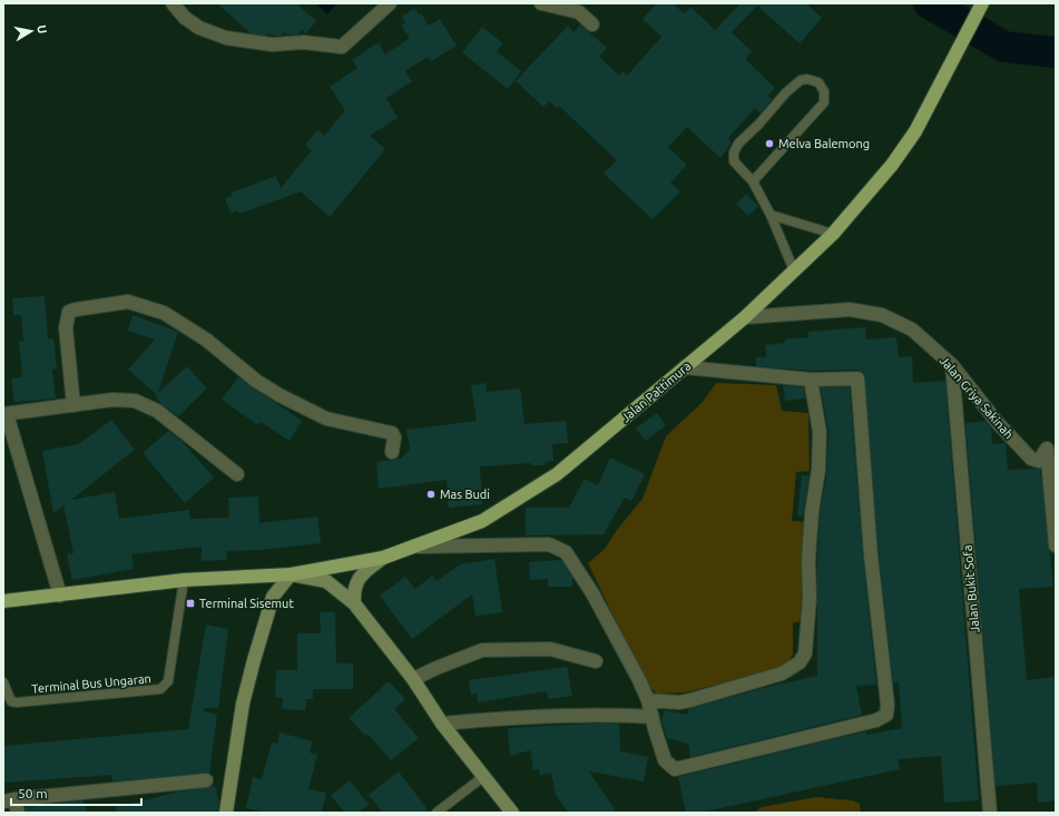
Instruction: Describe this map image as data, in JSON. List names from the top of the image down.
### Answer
{
  "streets": {
    "main road": ["Jalan Pattimura"],
    "street": ["Jalan Griya Sakinah", "Jalan Bukit Sofa"],
    "lane": ["Terminal Bus Ungaran"]
  },
  "crossings": [
    ["Jalan Pattimura", "Jalan Griya Sakinah"],
    ["Jalan Pattimura", "Terminal Bus Ungaran"],
    ["Jalan Griya Sakinah", "Jalan Bukit Sofa"]
  ],
  "places": {
    "other": ["Melva Balemong", "Mas Budi"],
    "transit": ["Terminal Sisemut"]
  },
  "scale_bar": "50 m",
  "north": "right"
}
